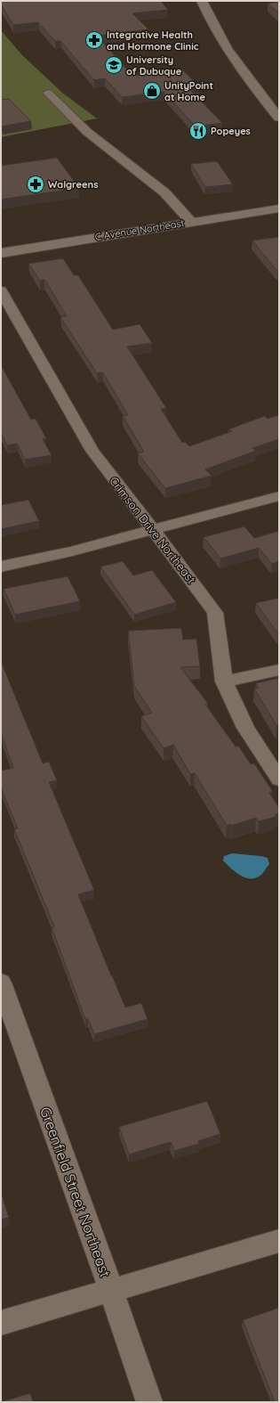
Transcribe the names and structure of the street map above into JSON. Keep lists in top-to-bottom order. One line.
{"streets":{"main road":["C Avenue Northeast"],"street":["Crimson Drive Northeast","Greenfield Street Northeast"]},"places":{"pharmacy":["Integrative Health and Hormone Clinic","Walgreens"],"school or university":["University of Dubuque"],"shop":["UnityPoint at Home"],"restaurant":["Popeyes"]}}
